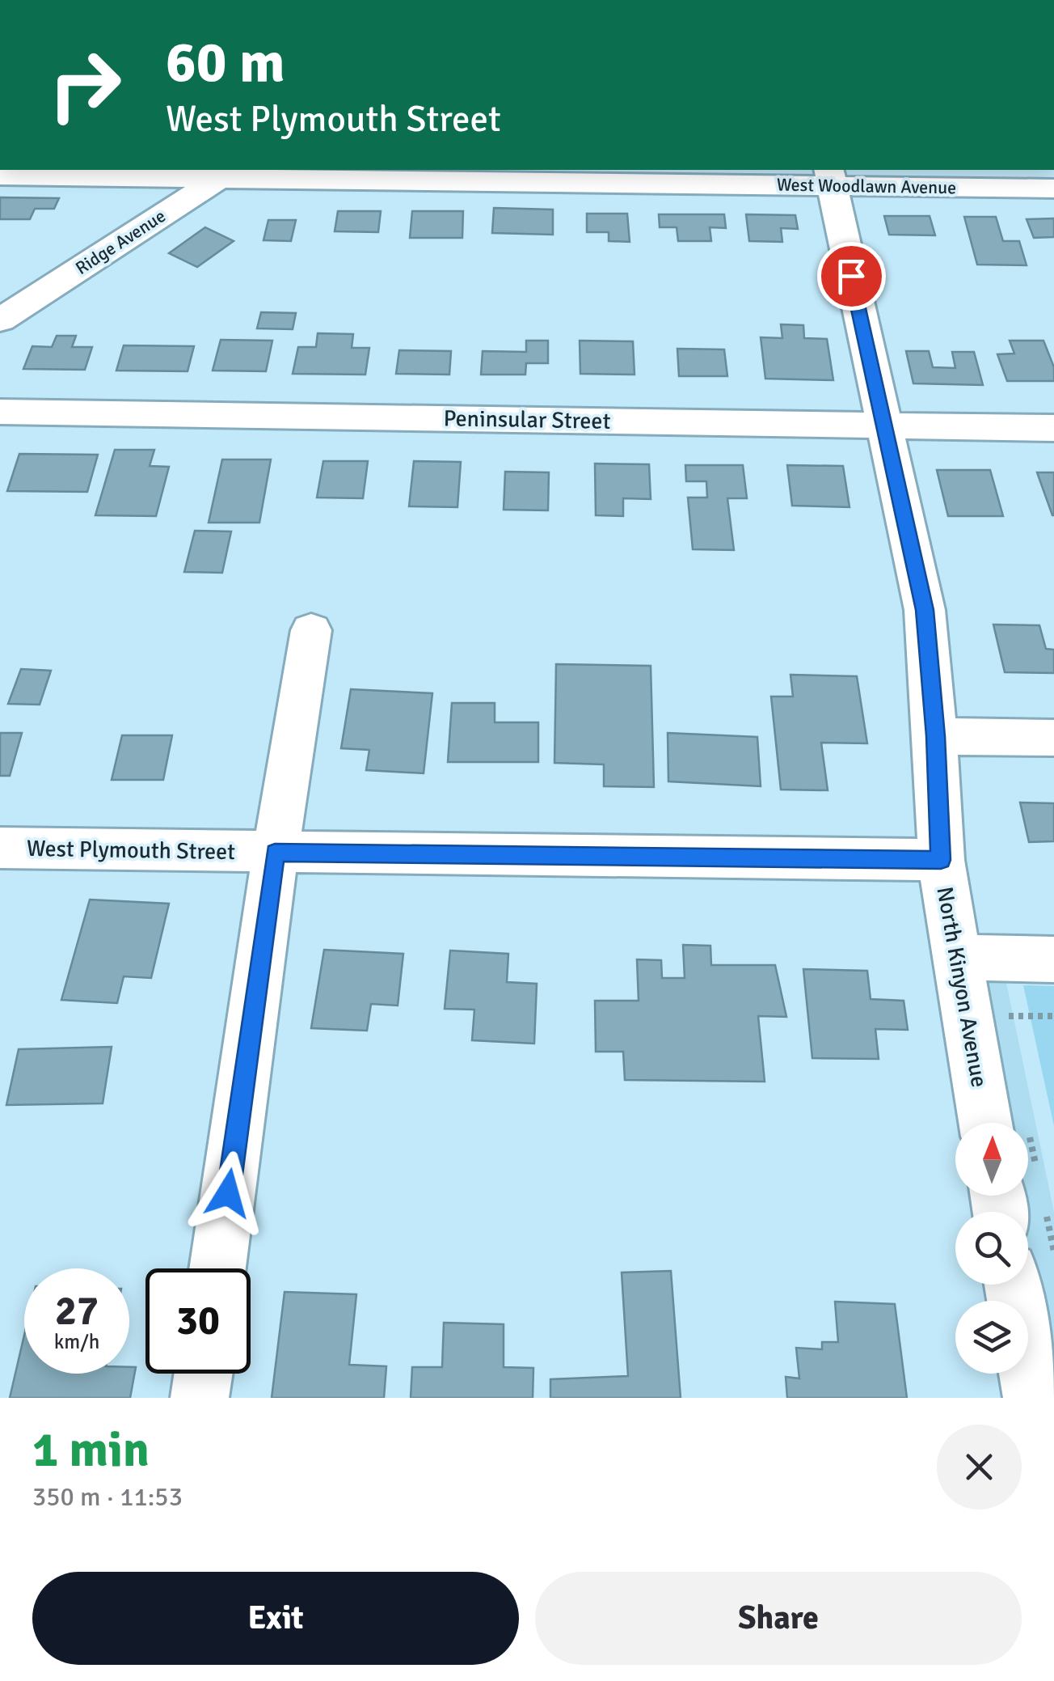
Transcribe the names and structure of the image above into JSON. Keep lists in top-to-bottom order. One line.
{"streets":{"street":["West Woodlawn Avenue","Ridge Avenue","Peninsular Street","West Plymouth Street","North Kinyon Avenue"]},"crossings":[["West Woodlawn Avenue","Ridge Avenue"],["West Woodlawn Avenue","North Kinyon Avenue"],["Peninsular Street","North Kinyon Avenue"],["West Plymouth Street","North Kinyon Avenue"]],"north":"top","page":{"turn":["60 m","West Plymouth Street"],"speed":"27 km/h","limit":"30","heading":["1 min","350 m · 11:53"],"buttons":["Exit","Share"]}}
